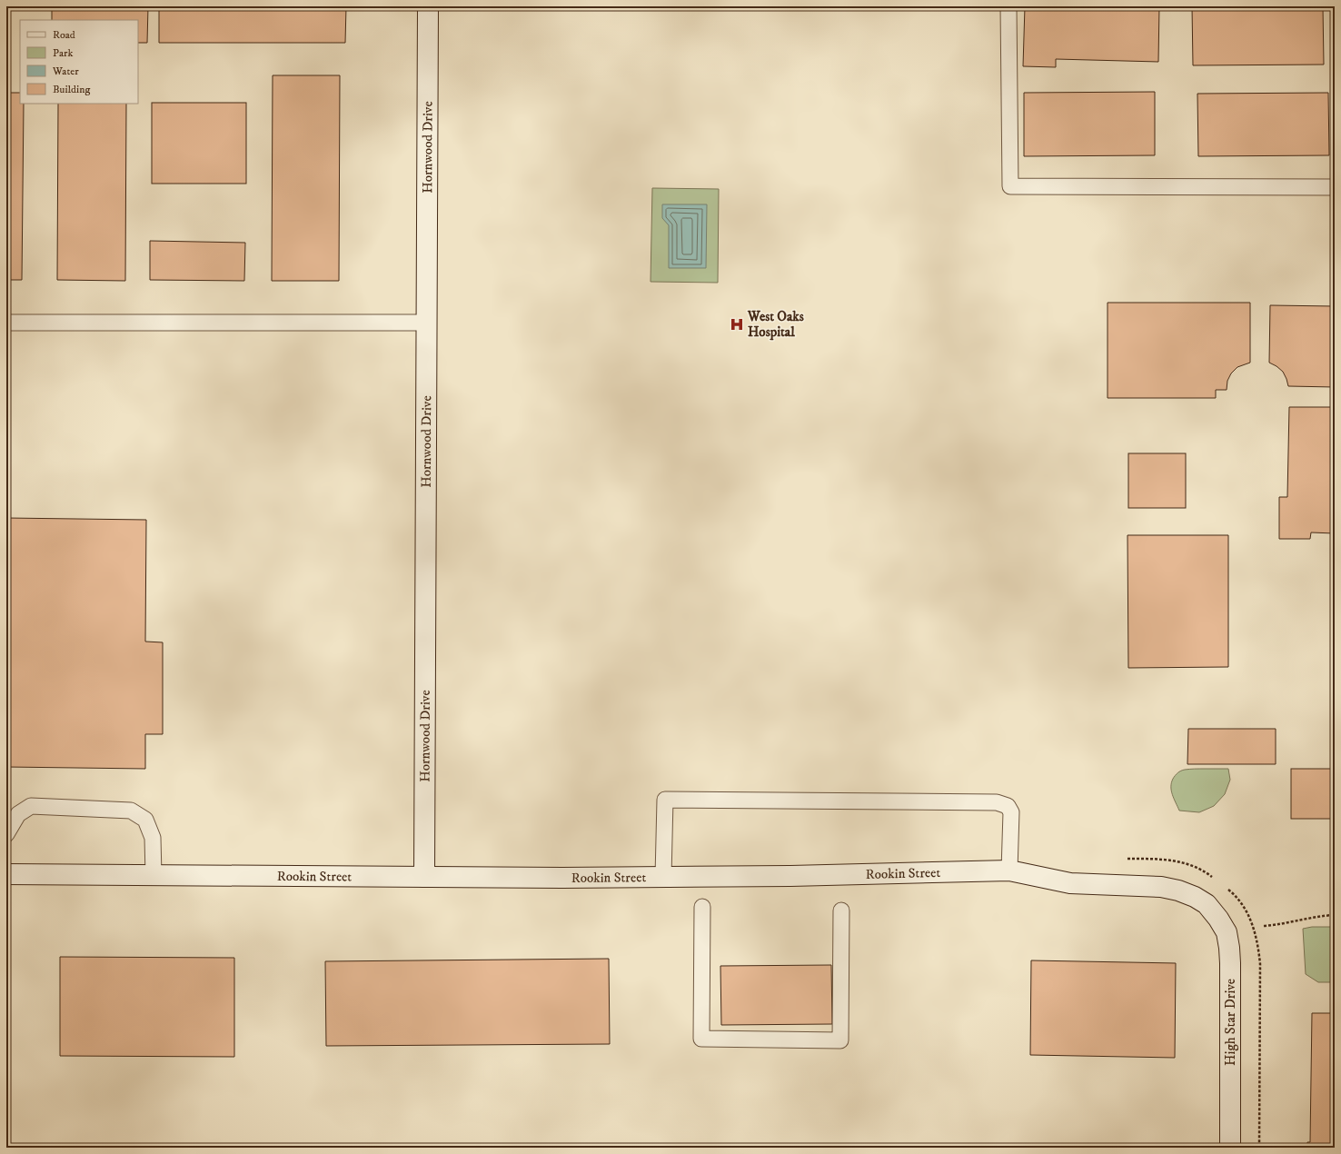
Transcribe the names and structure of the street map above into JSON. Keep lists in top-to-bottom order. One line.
{"streets":{"street":["Hornwood Drive","Rookin Street","High Star Drive"]},"crossings":[["Hornwood Drive","Rookin Street"],["Rookin Street","High Star Drive"]],"places":{"hospital":["West Oaks Hospital"]},"legend":["Road","Park","Water","Building"]}
